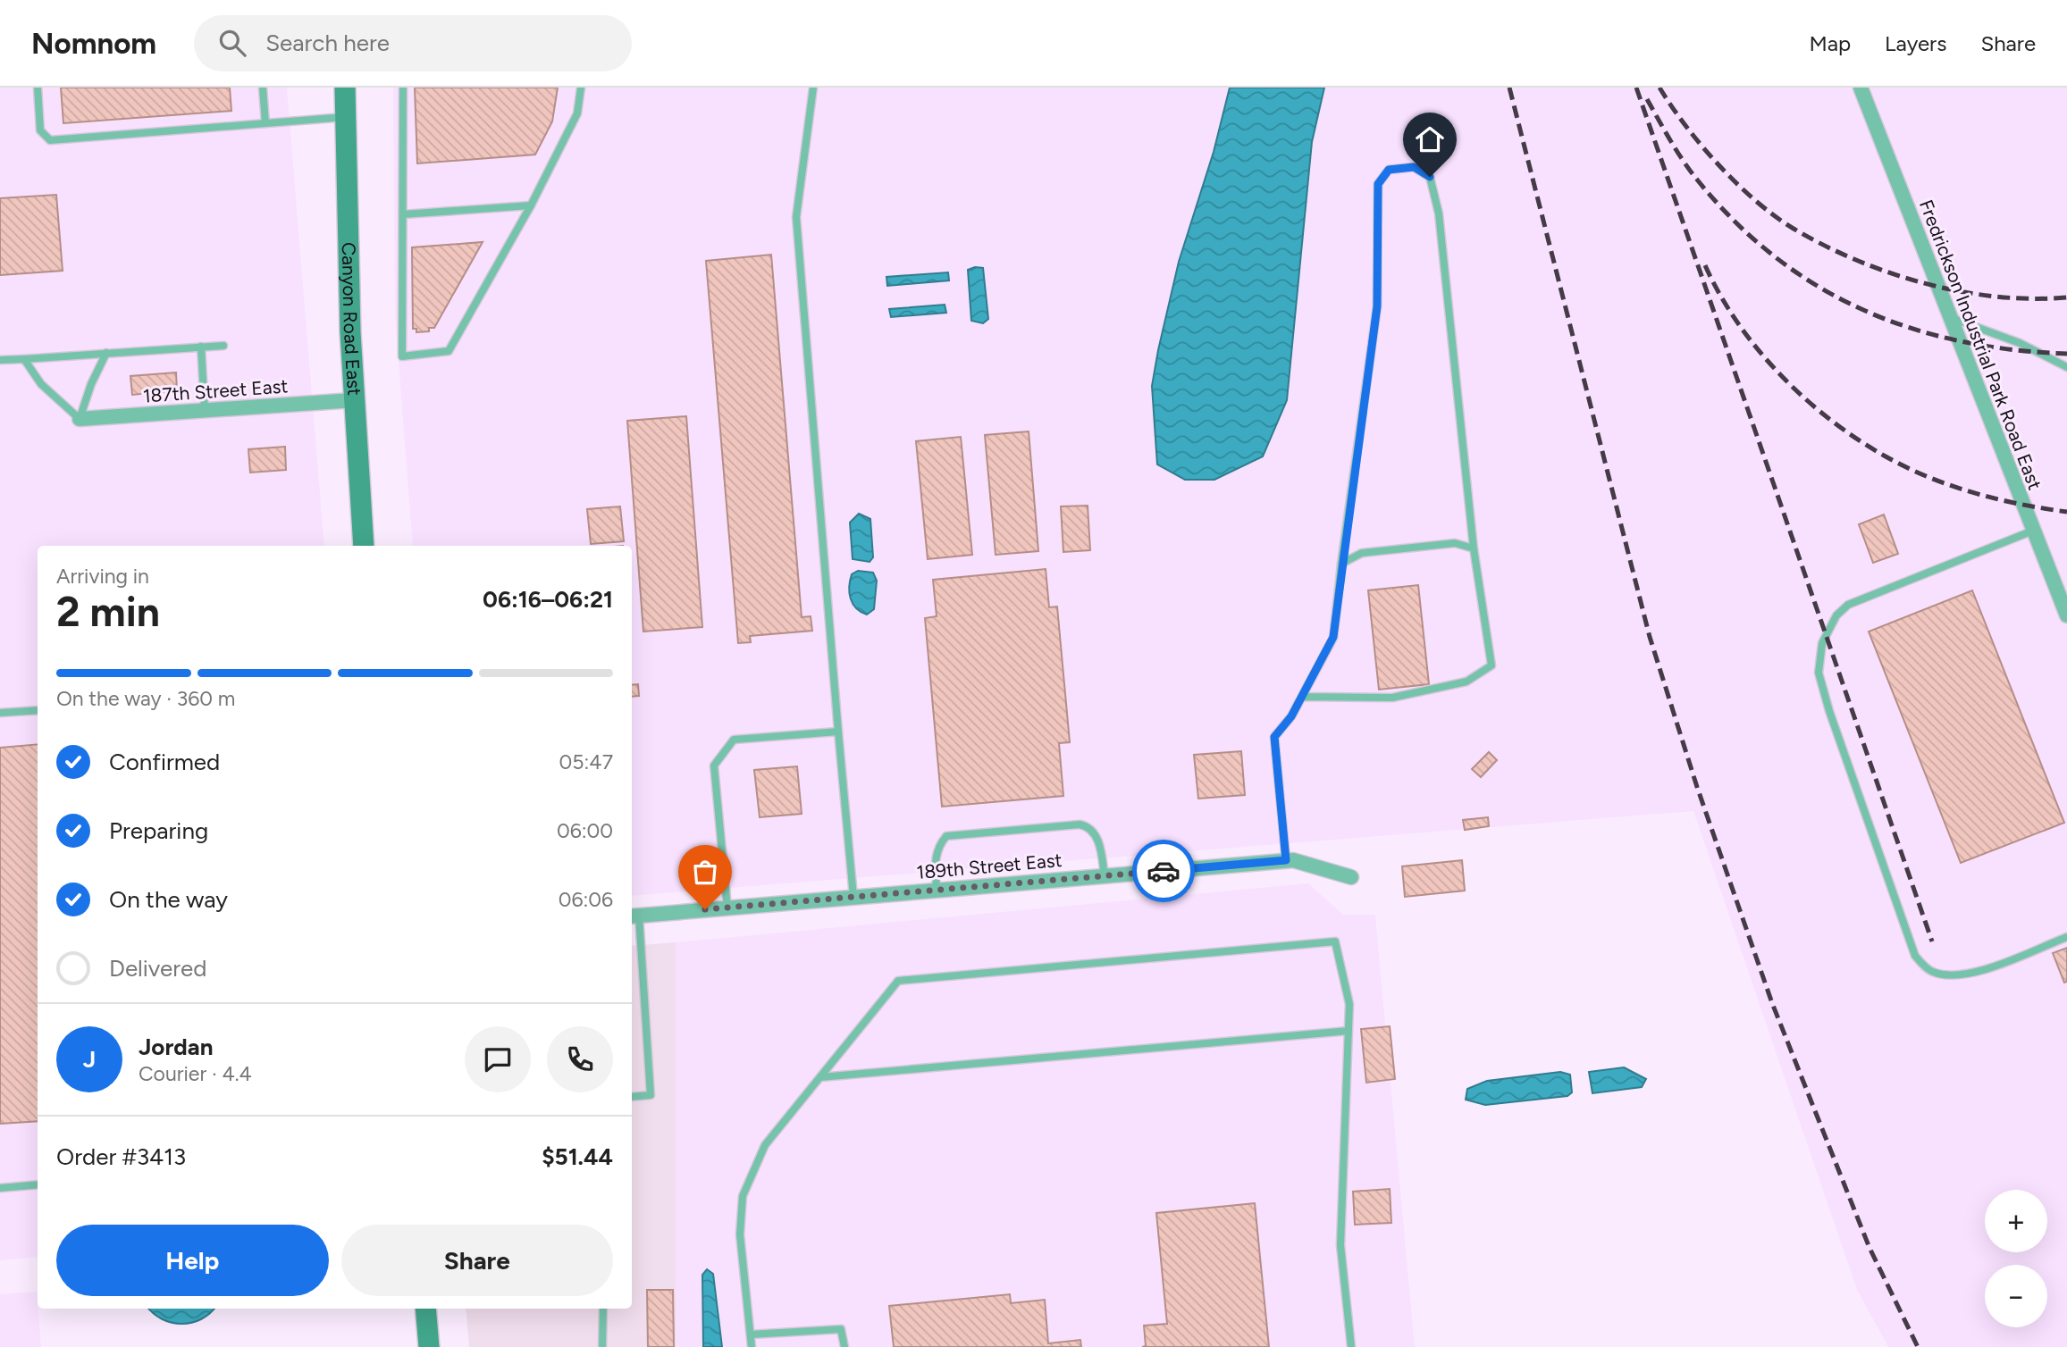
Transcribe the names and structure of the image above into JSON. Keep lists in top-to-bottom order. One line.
{"streets":{"main road":["Canyon Road East"],"street":["Fredrickson Industrial Park Road East","187th Street East","189th Street East"]},"crossings":[["Canyon Road East","187th Street East"]],"page":{"header":"Nomnom","search":"Search here","nav":["Map","Layers","Share"],"heading":["2 min","Arriving in","06:16–06:21"],"panel":["Jordan","Courier · 4.4","Order #3413","$51.44"],"bar":"On the way · 360 m","list":[["Confirmed","05:47"],["Preparing","06:00"],["On the way","06:06"],"Delivered"],"round":"J","map_buttons":["+","−"],"buttons":["Help","Share"]}}
